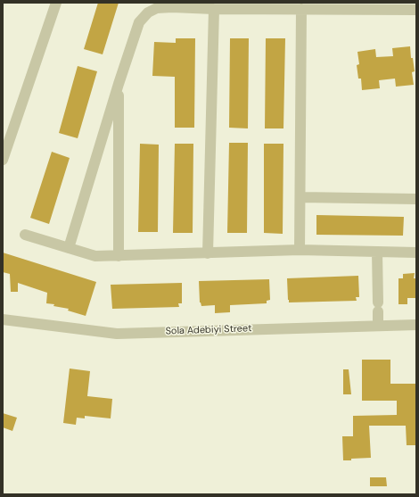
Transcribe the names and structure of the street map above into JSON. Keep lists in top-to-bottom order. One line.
{"streets":{"street":["Sola Adebiyi Street"]}}
